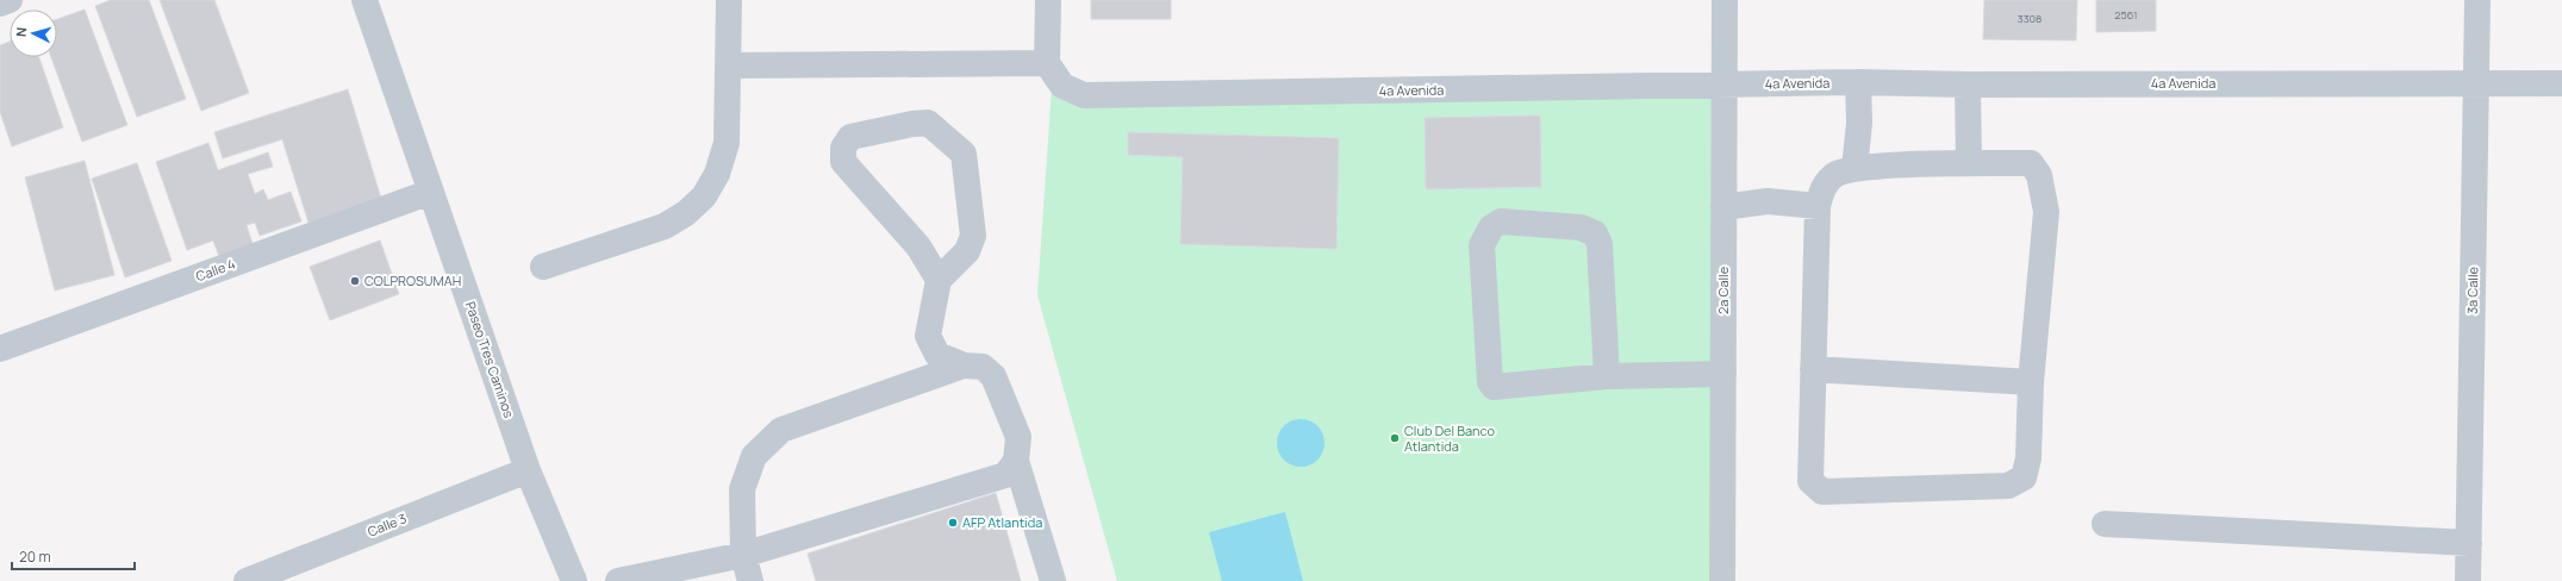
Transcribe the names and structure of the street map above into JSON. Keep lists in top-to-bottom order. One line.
{"streets":{"street":["4a Avenida","Calle 4","2a Calle","3a Calle","Paseo Tres Caminos","Calle 3"]},"crossings":[["4a Avenida","2a Calle"],["4a Avenida","3a Calle"],["Calle 4","Paseo Tres Caminos"],["Paseo Tres Caminos","Calle 3"]],"places":["COLPROSUMAH","Club Del Banco Atlantida","AFP Atlantida"],"house_numbers":["2561","3308"],"scale_bar":"20 m","north":"left"}
